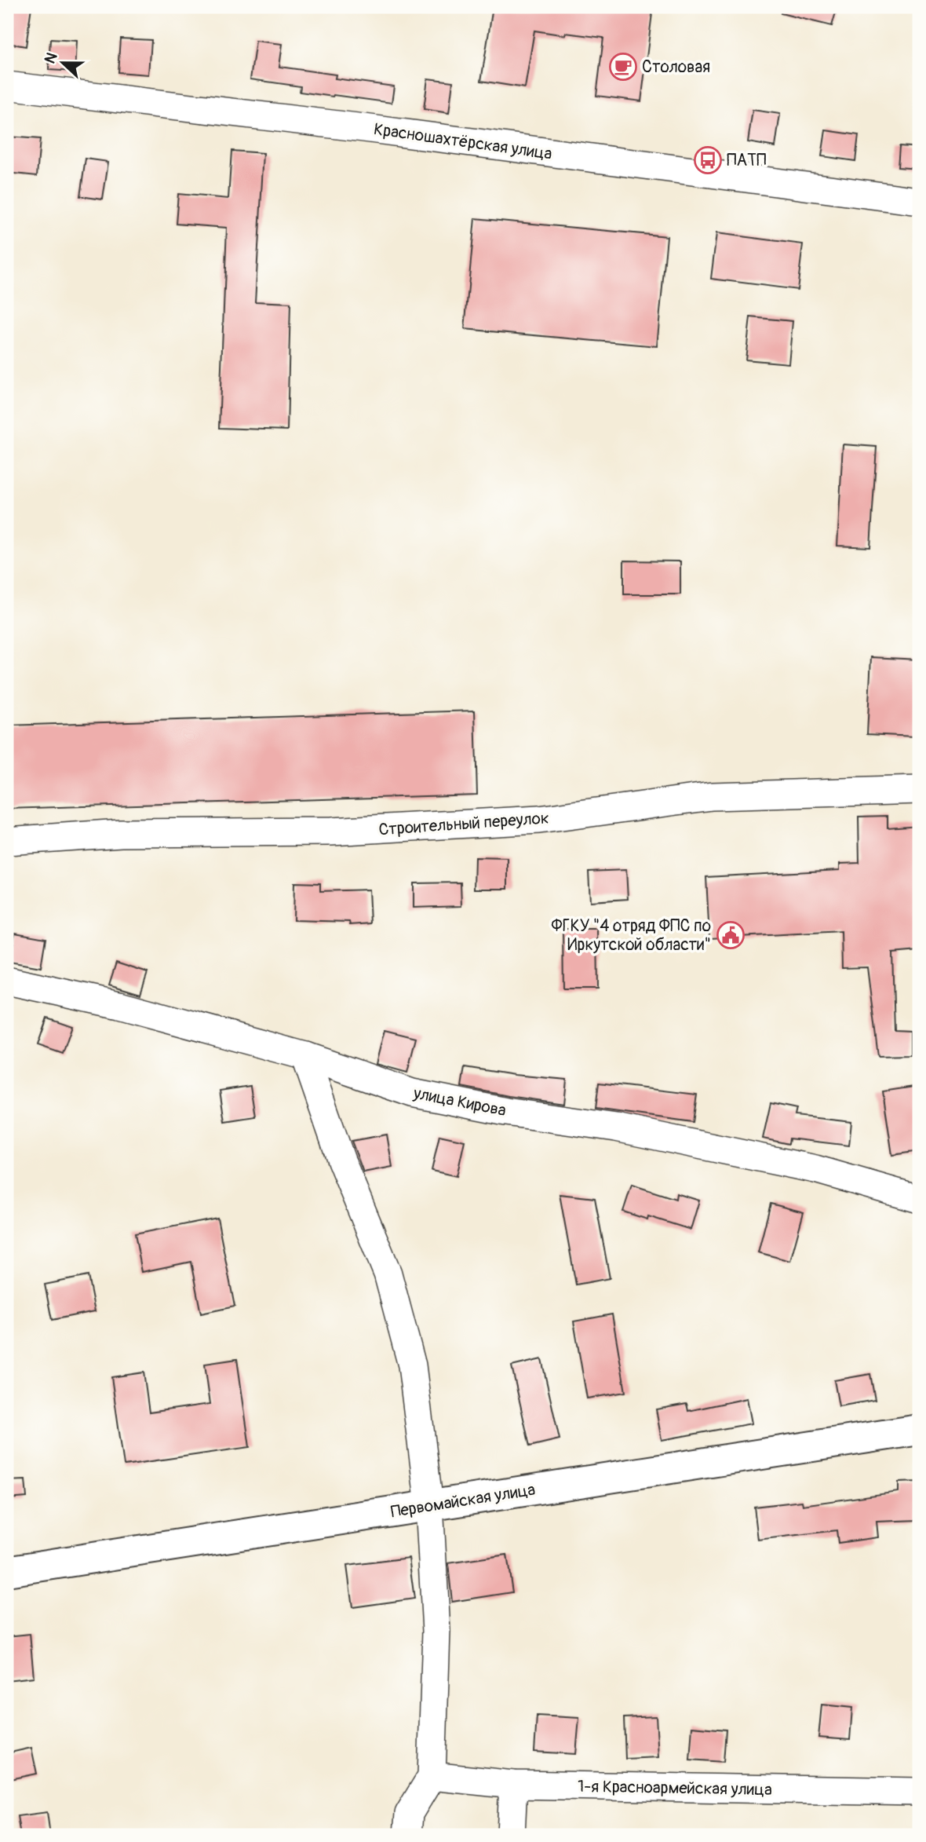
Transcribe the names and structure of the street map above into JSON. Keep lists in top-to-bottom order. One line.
{"streets":{"main road":["Первомайская улица"],"street":["Красношахтёрская улица","Строительный переулок","улица Кирова","1-я Красноармейская улица"]},"places":{"cafe":["Столовая"],"bus stop":["ПАТП"],"public building":["ФГКУ \"4 отряд ФПС по Иркутской области\""]},"north":"left"}
